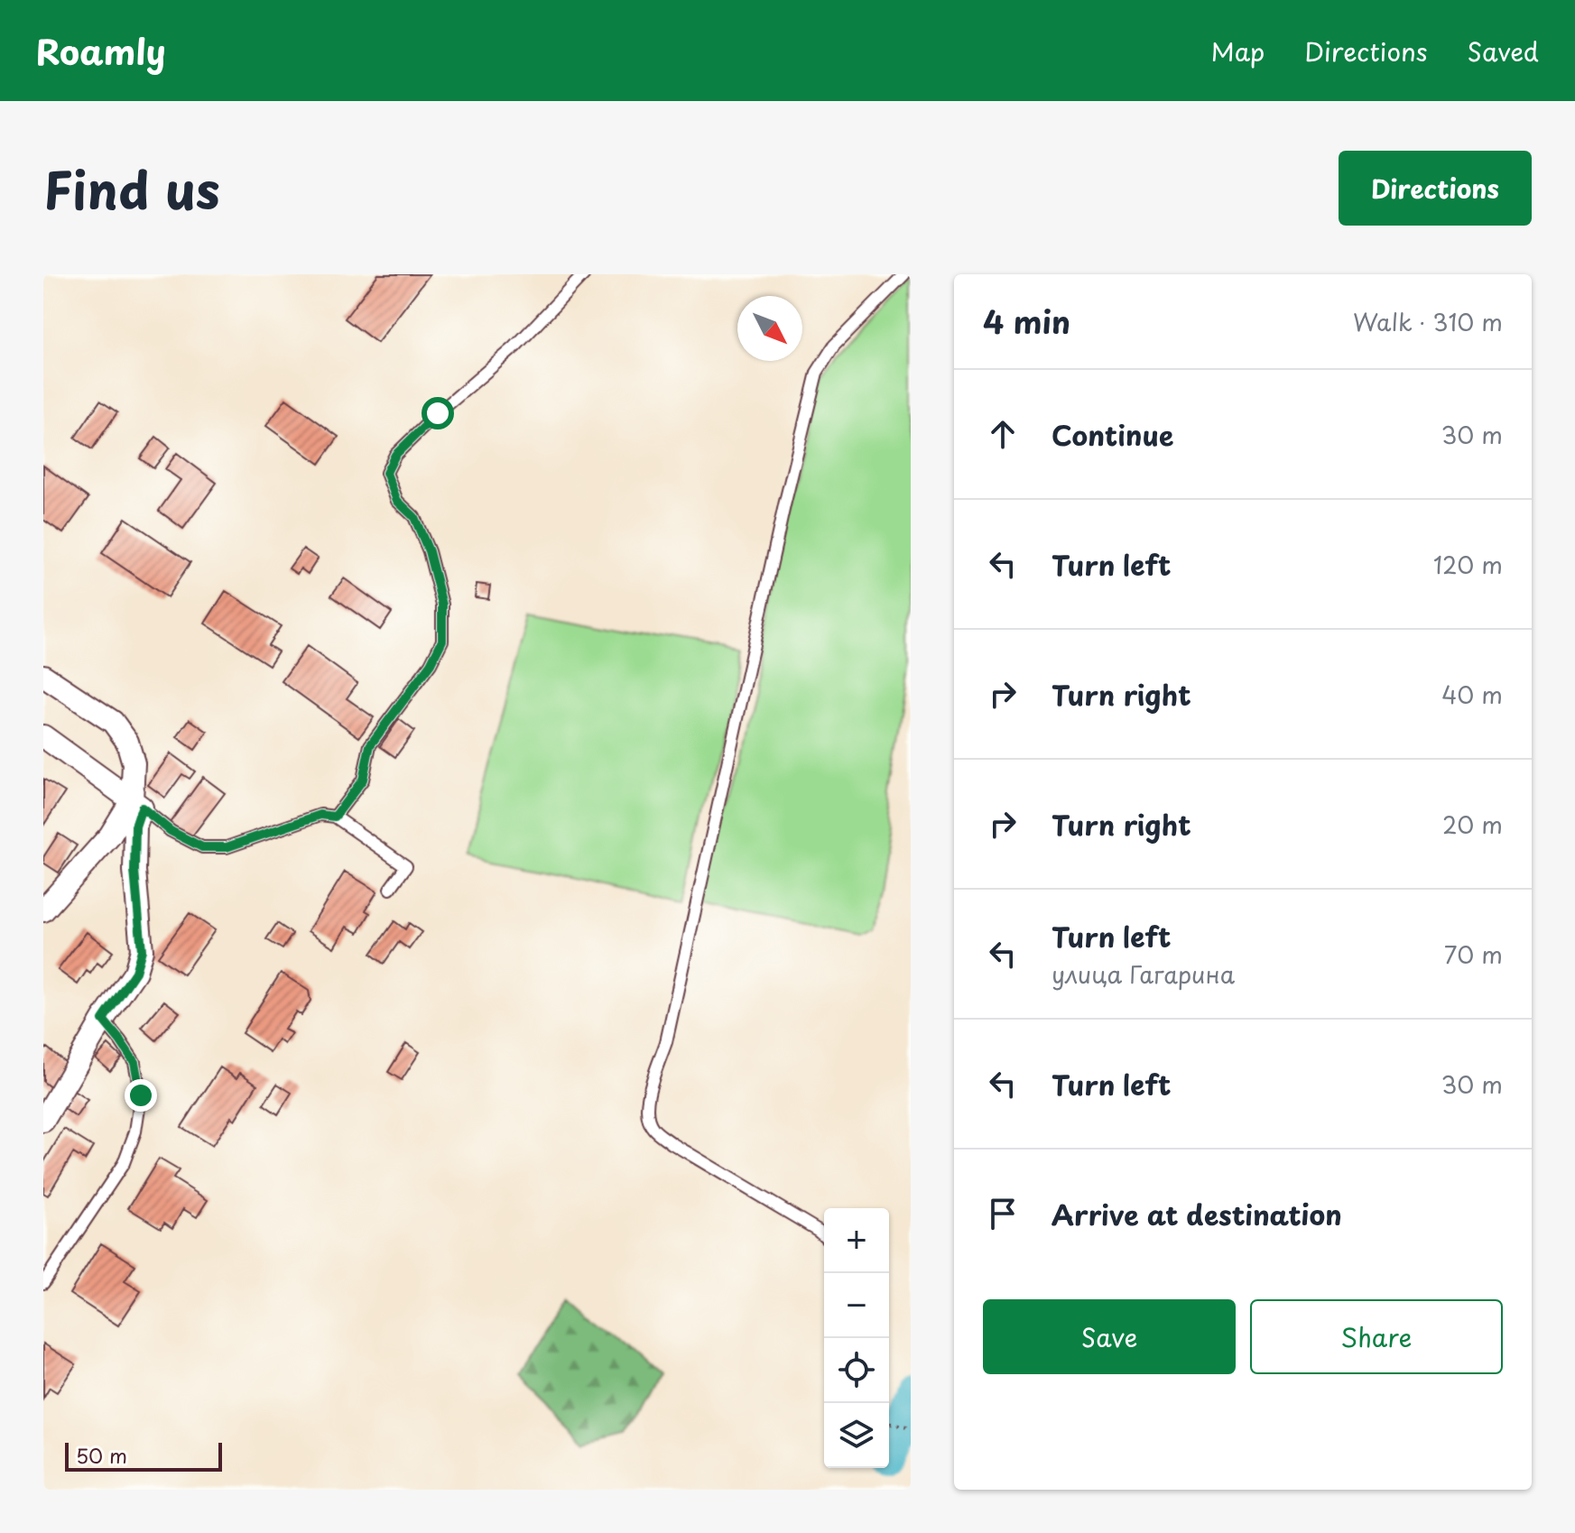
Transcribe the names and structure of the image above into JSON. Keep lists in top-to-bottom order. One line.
{"scale_bar":"50 m","north":"bottom right","page":{"header":"Roamly","nav":["Map","Directions","Saved"],"title":"Find us","buttons":["Directions",["Save","Share"]],"heading":["4 min","Walk · 310 m"],"list":[["Continue","30 m"],["Turn left","120 m"],["Turn right","40 m"],["Turn right","20 m"],["Turn left","улица Гагарина","70 m"],["Turn left","30 m"],"Arrive at destination"],"map_buttons":["+","−"],"scale":"50 m"}}
